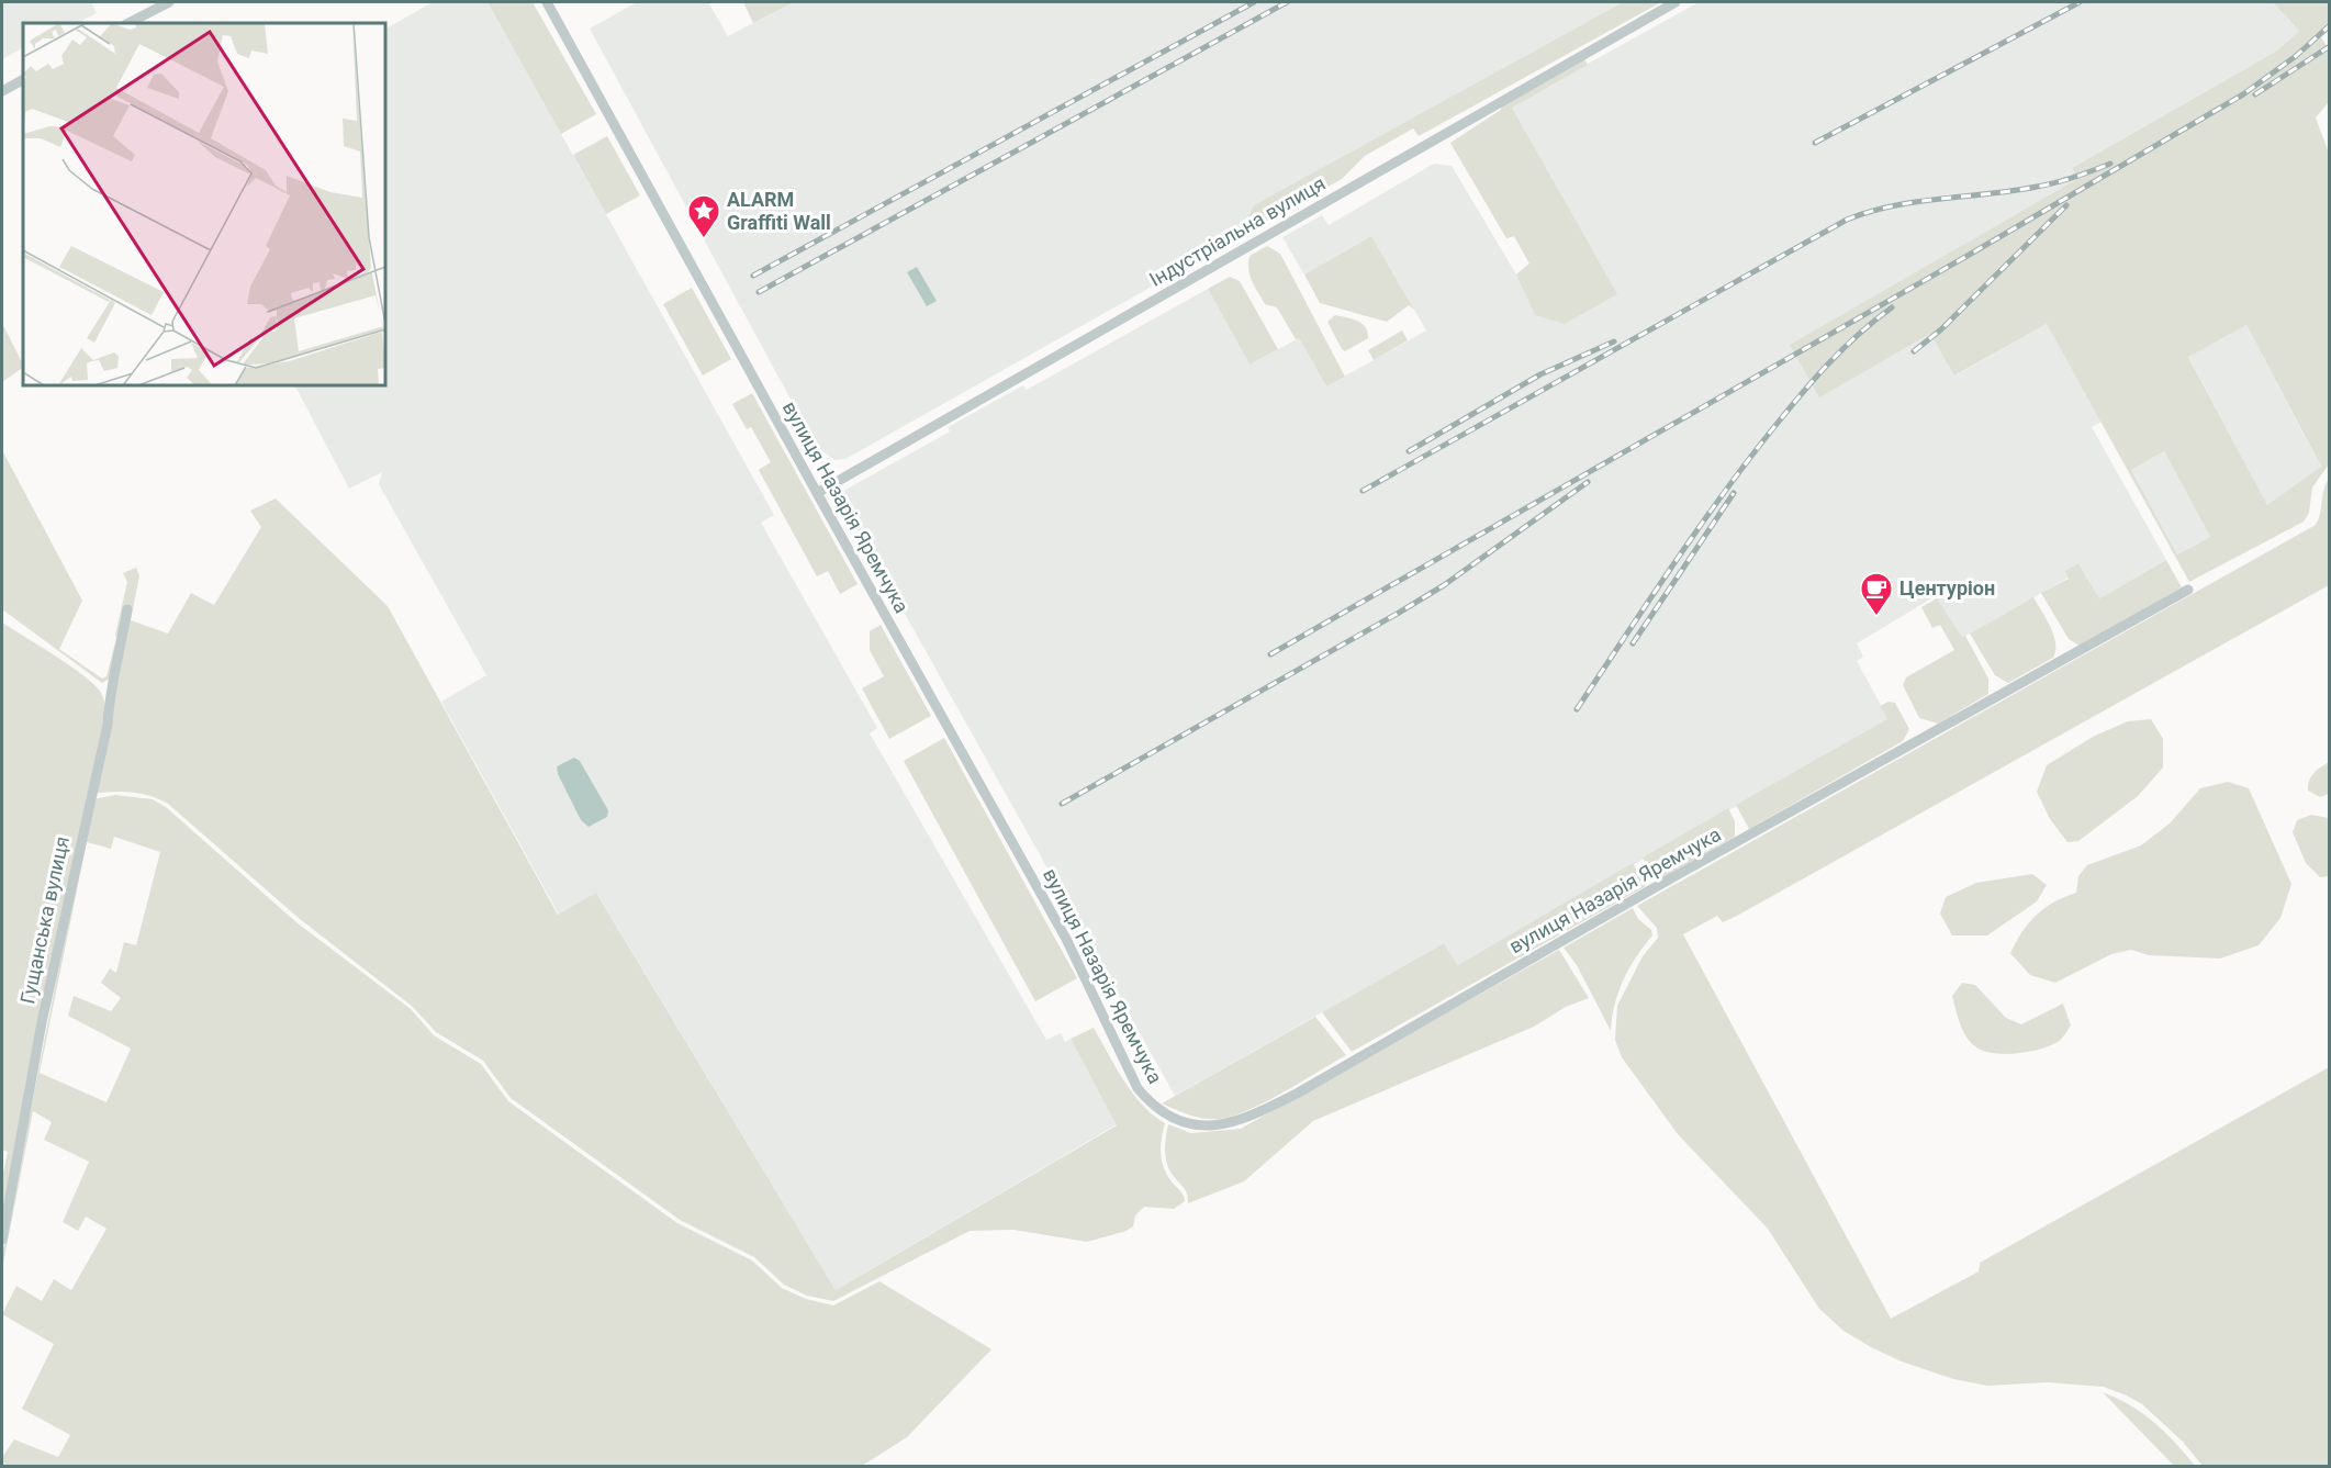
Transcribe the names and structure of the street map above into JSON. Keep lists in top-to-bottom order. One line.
{"streets":{"street":["Індустріальна вулиця","вулиця Назарія Яремчука","Гущанська вулиця"]},"crossings":[["Індустріальна вулиця","вулиця Назарія Яремчука"]],"places":{"place":["ALARM Graffiti Wall"],"cafe":["Центуріон"]}}
